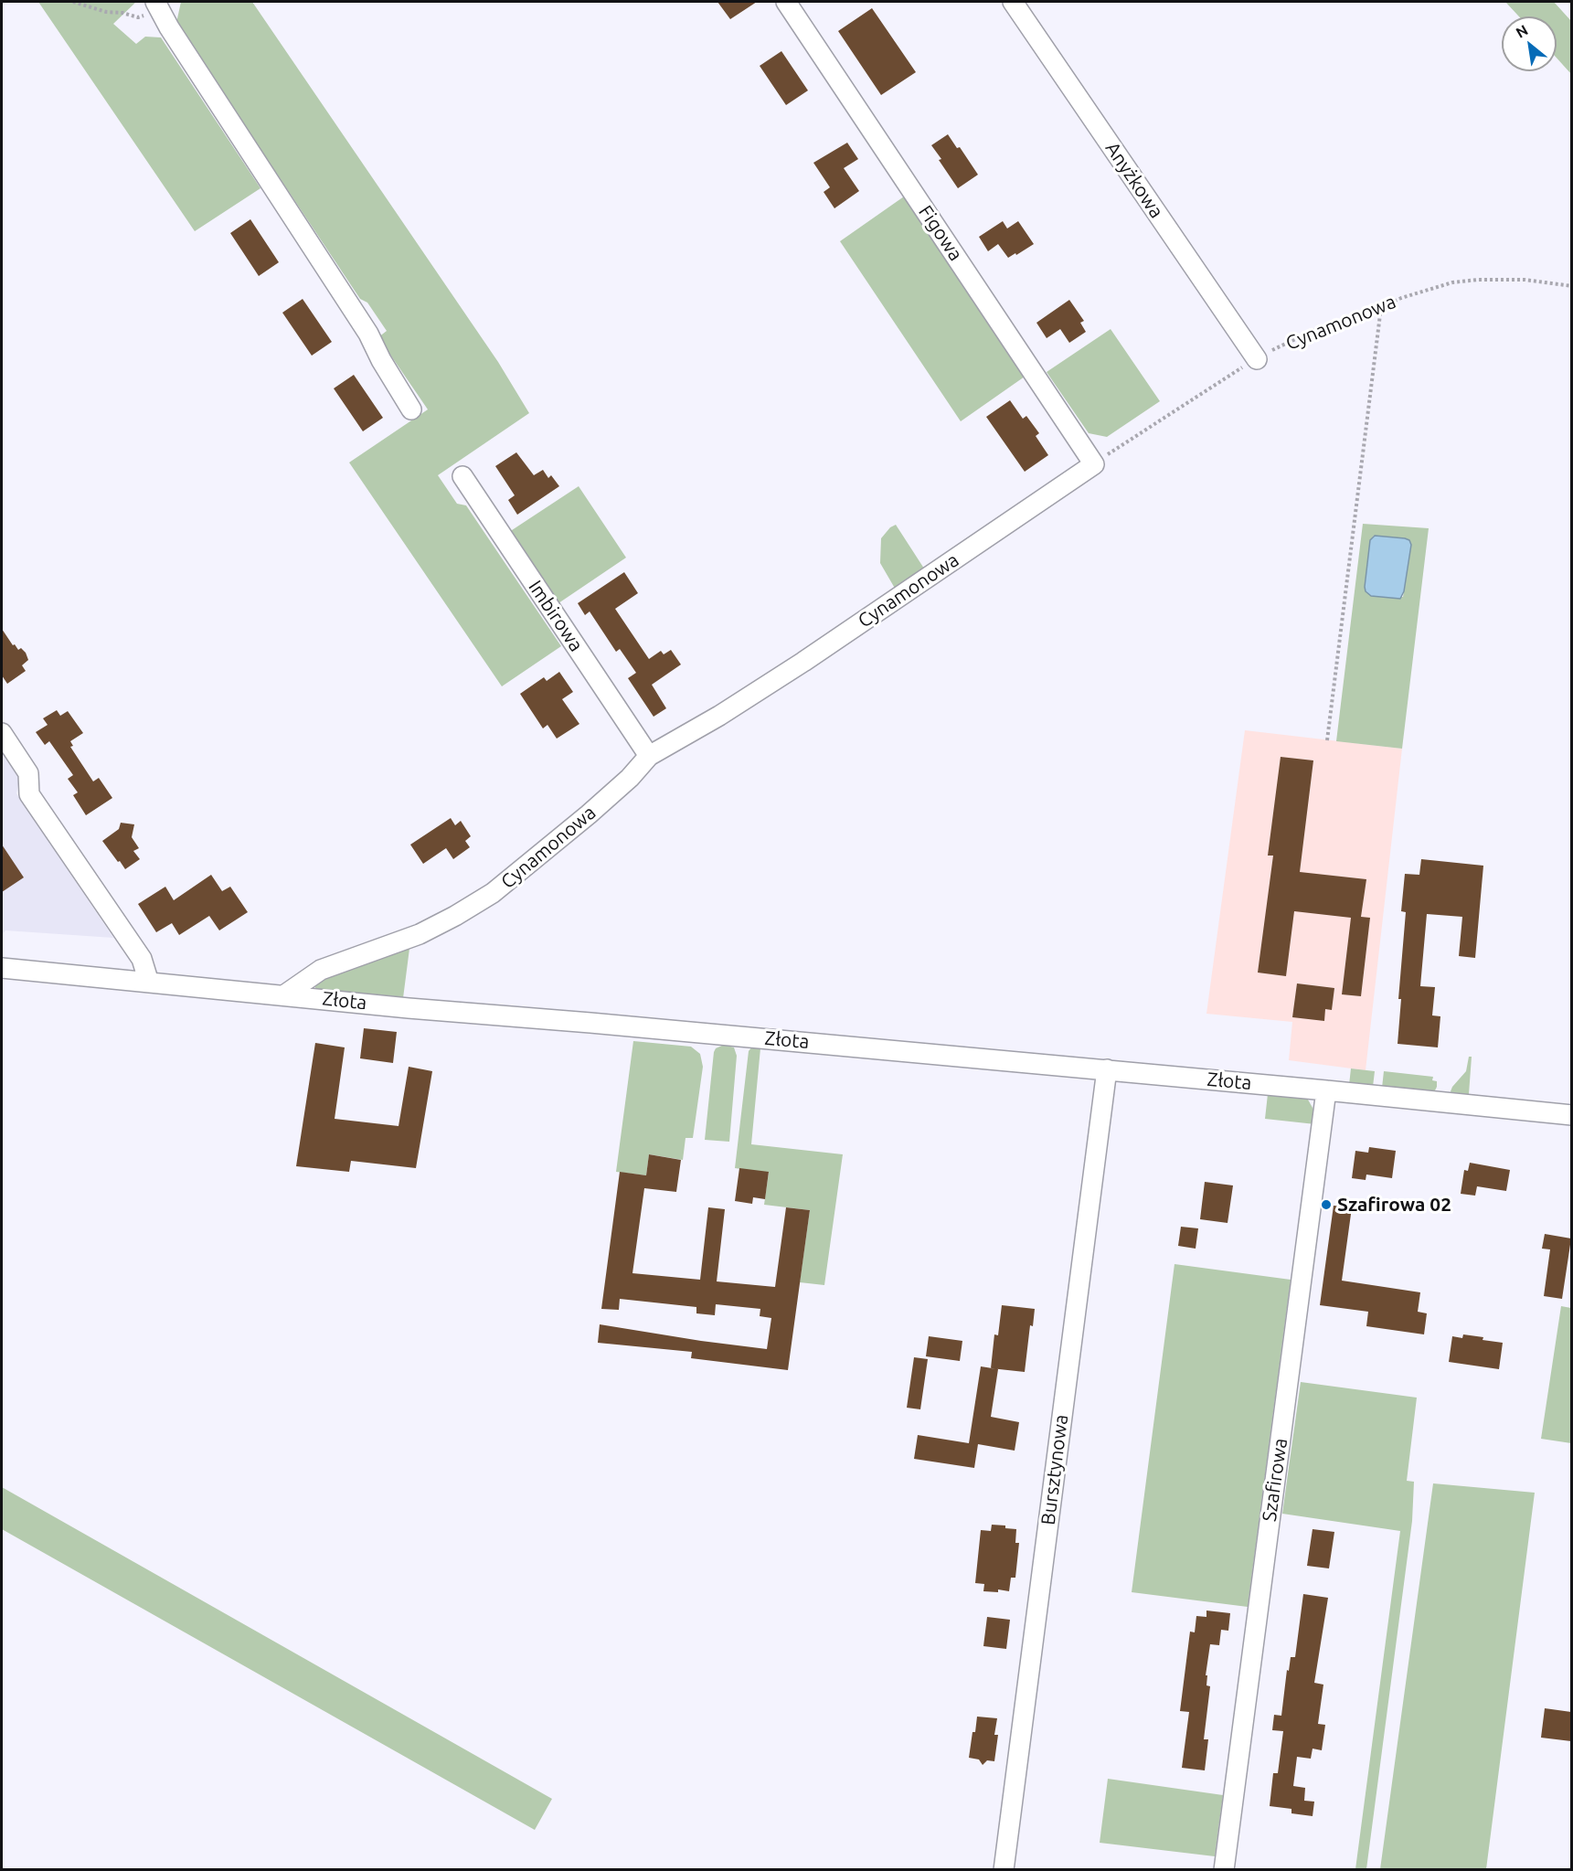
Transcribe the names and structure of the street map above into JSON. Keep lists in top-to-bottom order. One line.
{"streets":{"street":["Anyżkowa","Figowa","Cynamonowa","Imbirowa","Złota","Bursztynowa","Szafirowa"]},"crossings":[["Anyżkowa","Cynamonowa"],["Figowa","Cynamonowa"],["Cynamonowa","Imbirowa"],["Cynamonowa","Złota"],["Złota","Bursztynowa"],["Złota","Szafirowa"]],"places":["Szafirowa 02"],"north":"top left"}
